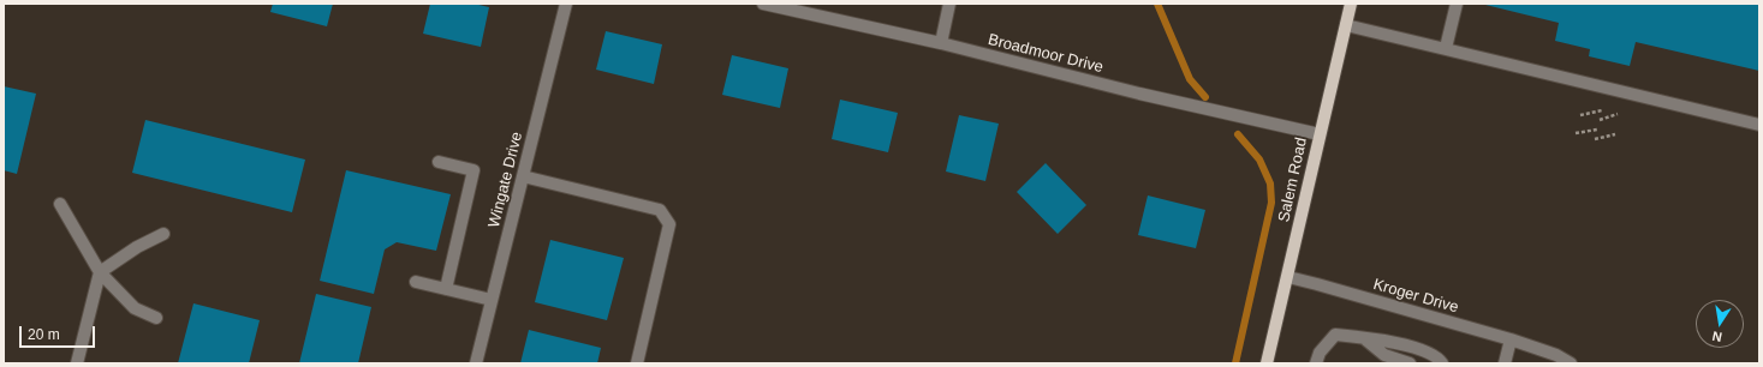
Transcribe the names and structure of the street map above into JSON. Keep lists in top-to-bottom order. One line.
{"streets":{"main road":["Salem Road"],"street":["Broadmoor Drive","Wingate Drive","Kroger Drive"]},"crossings":[["Broadmoor Drive","Salem Road"],["Salem Road","Kroger Drive"]],"scale_bar":"20 m","north":"bottom"}
